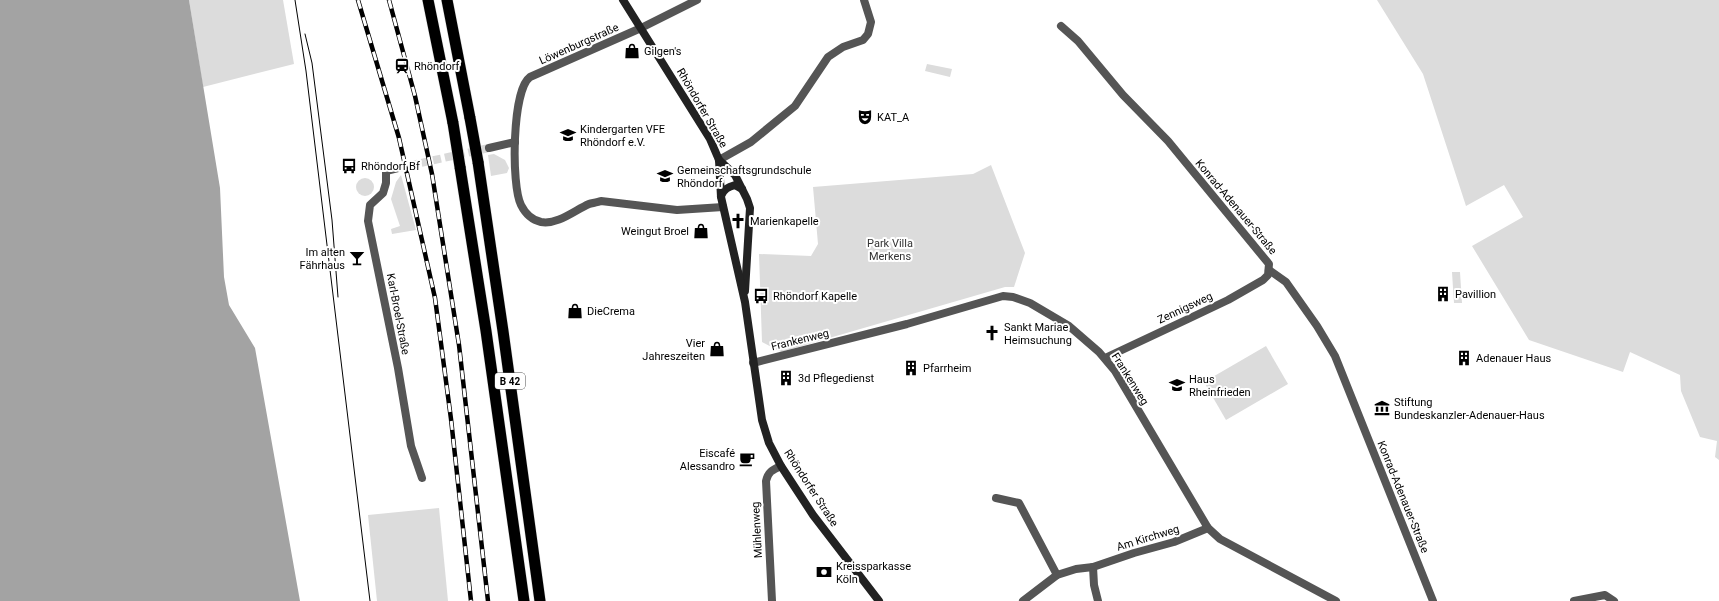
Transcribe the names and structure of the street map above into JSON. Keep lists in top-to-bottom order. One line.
{"streets":{"highway":["B 42"],"main road":["Rhöndorfer Straße"],"street":["Löwenburgstraße","Konrad-Adenauer-Straße","Zennigsweg","Karl-Broel-Straße","Frankenweg","Mühlenweg","Am Kirchweg"]},"crossings":[["Löwenburgstraße","Rhöndorfer Straße"],["Rhöndorfer Straße","Frankenweg"],["Rhöndorfer Straße","Mühlenweg"],["Konrad-Adenauer-Straße","Zennigsweg"],["Zennigsweg","Frankenweg"],["Frankenweg","Am Kirchweg"]],"parks":["Park Villa Merkens"],"places":{"shop":["Gilgen's","Weingut Broel","DieCrema","Vier Jahreszeiten"],"station":["Rhöndorf"],"theatre":["KAT_A"],"school or university":["Kindergarten VFE Rhöndorf e.V.","Gemeinschaftsgrundschule Rhöndorf","Haus Rheinfrieden"],"bus stop":["Rhöndorf Bf","Rhöndorf Kapelle"],"church":["Marienkapelle","Sankt Mariae Heimsuchung"],"bar":["Im alten Fährhaus"],"building":["Pavillion","Adenauer Haus","Pfarrheim","3d Pflegedienst"],"museum":["Stiftung Bundeskanzler-Adenauer-Haus"],"cafe":["Eiscafé Alessandro"],"bank":["Kreissparkasse Köln"]}}
